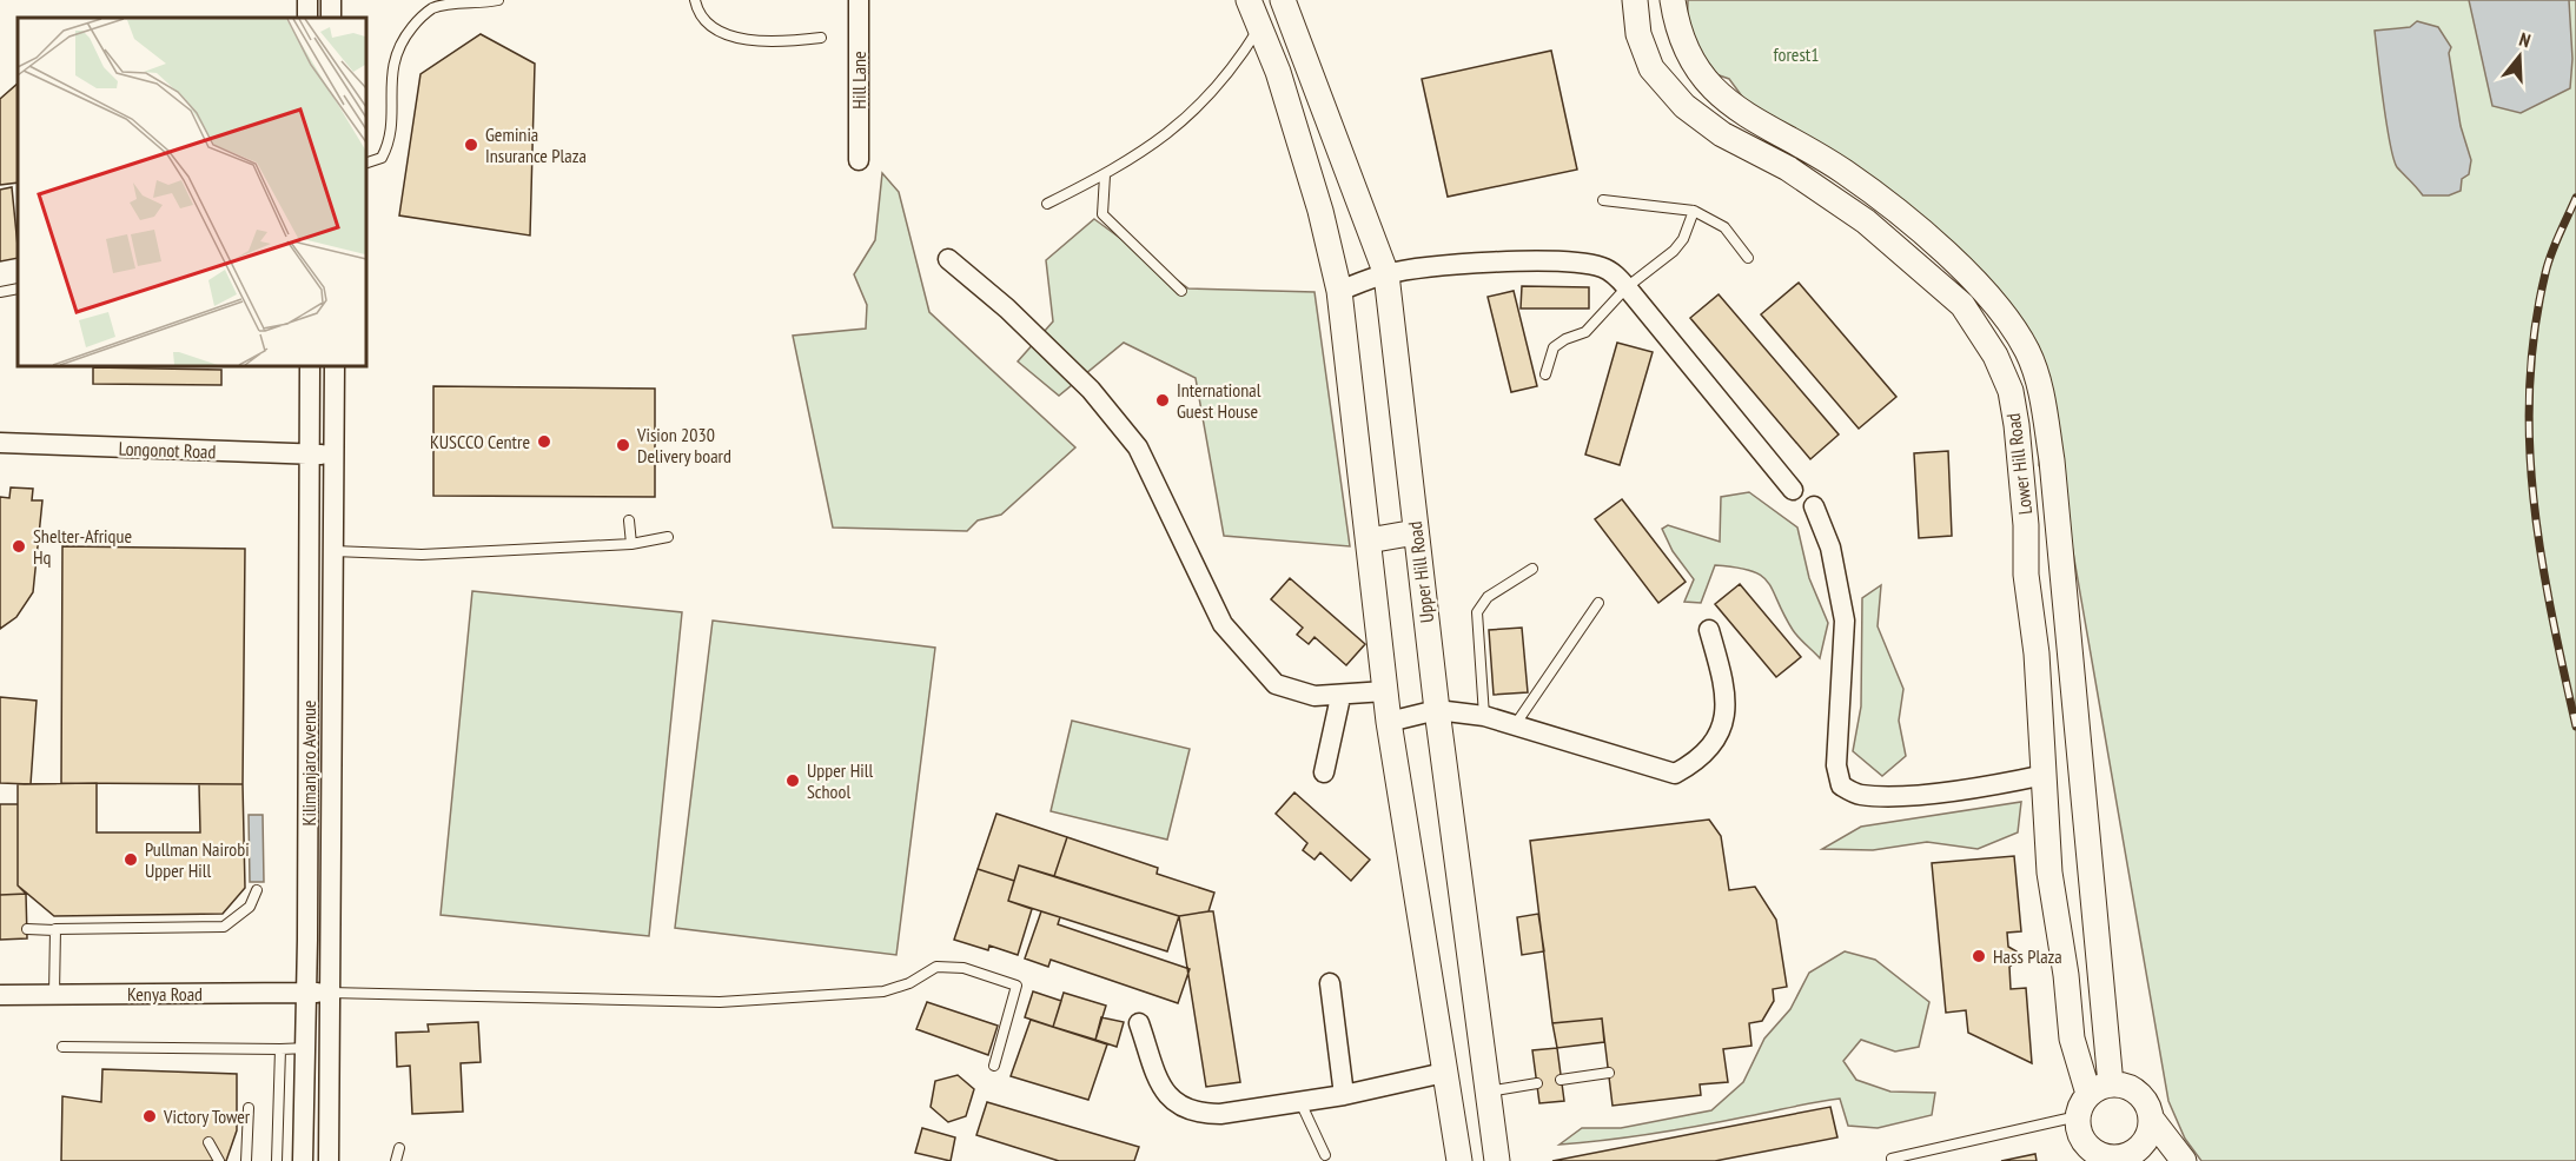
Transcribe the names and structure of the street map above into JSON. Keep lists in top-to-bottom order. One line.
{"streets":{"street":["Hill Lane","Longonot Road","Lower Hill Road","Upper Hill Road","Kilimanjaro Avenue","Kenya Road"]},"crossings":[["Longonot Road","Kilimanjaro Avenue"],["Kilimanjaro Avenue","Kenya Road"]],"parks":["forest1"],"places":["Geminia Insurance Plaza","International Guest House","KUSCCO Centre","Vision 2030 Delivery board","Shelter-Afrique Hq","Upper Hill School","Pullman Nairobi Upper Hill","Hass Plaza","Victory Tower"],"north":"top"}
